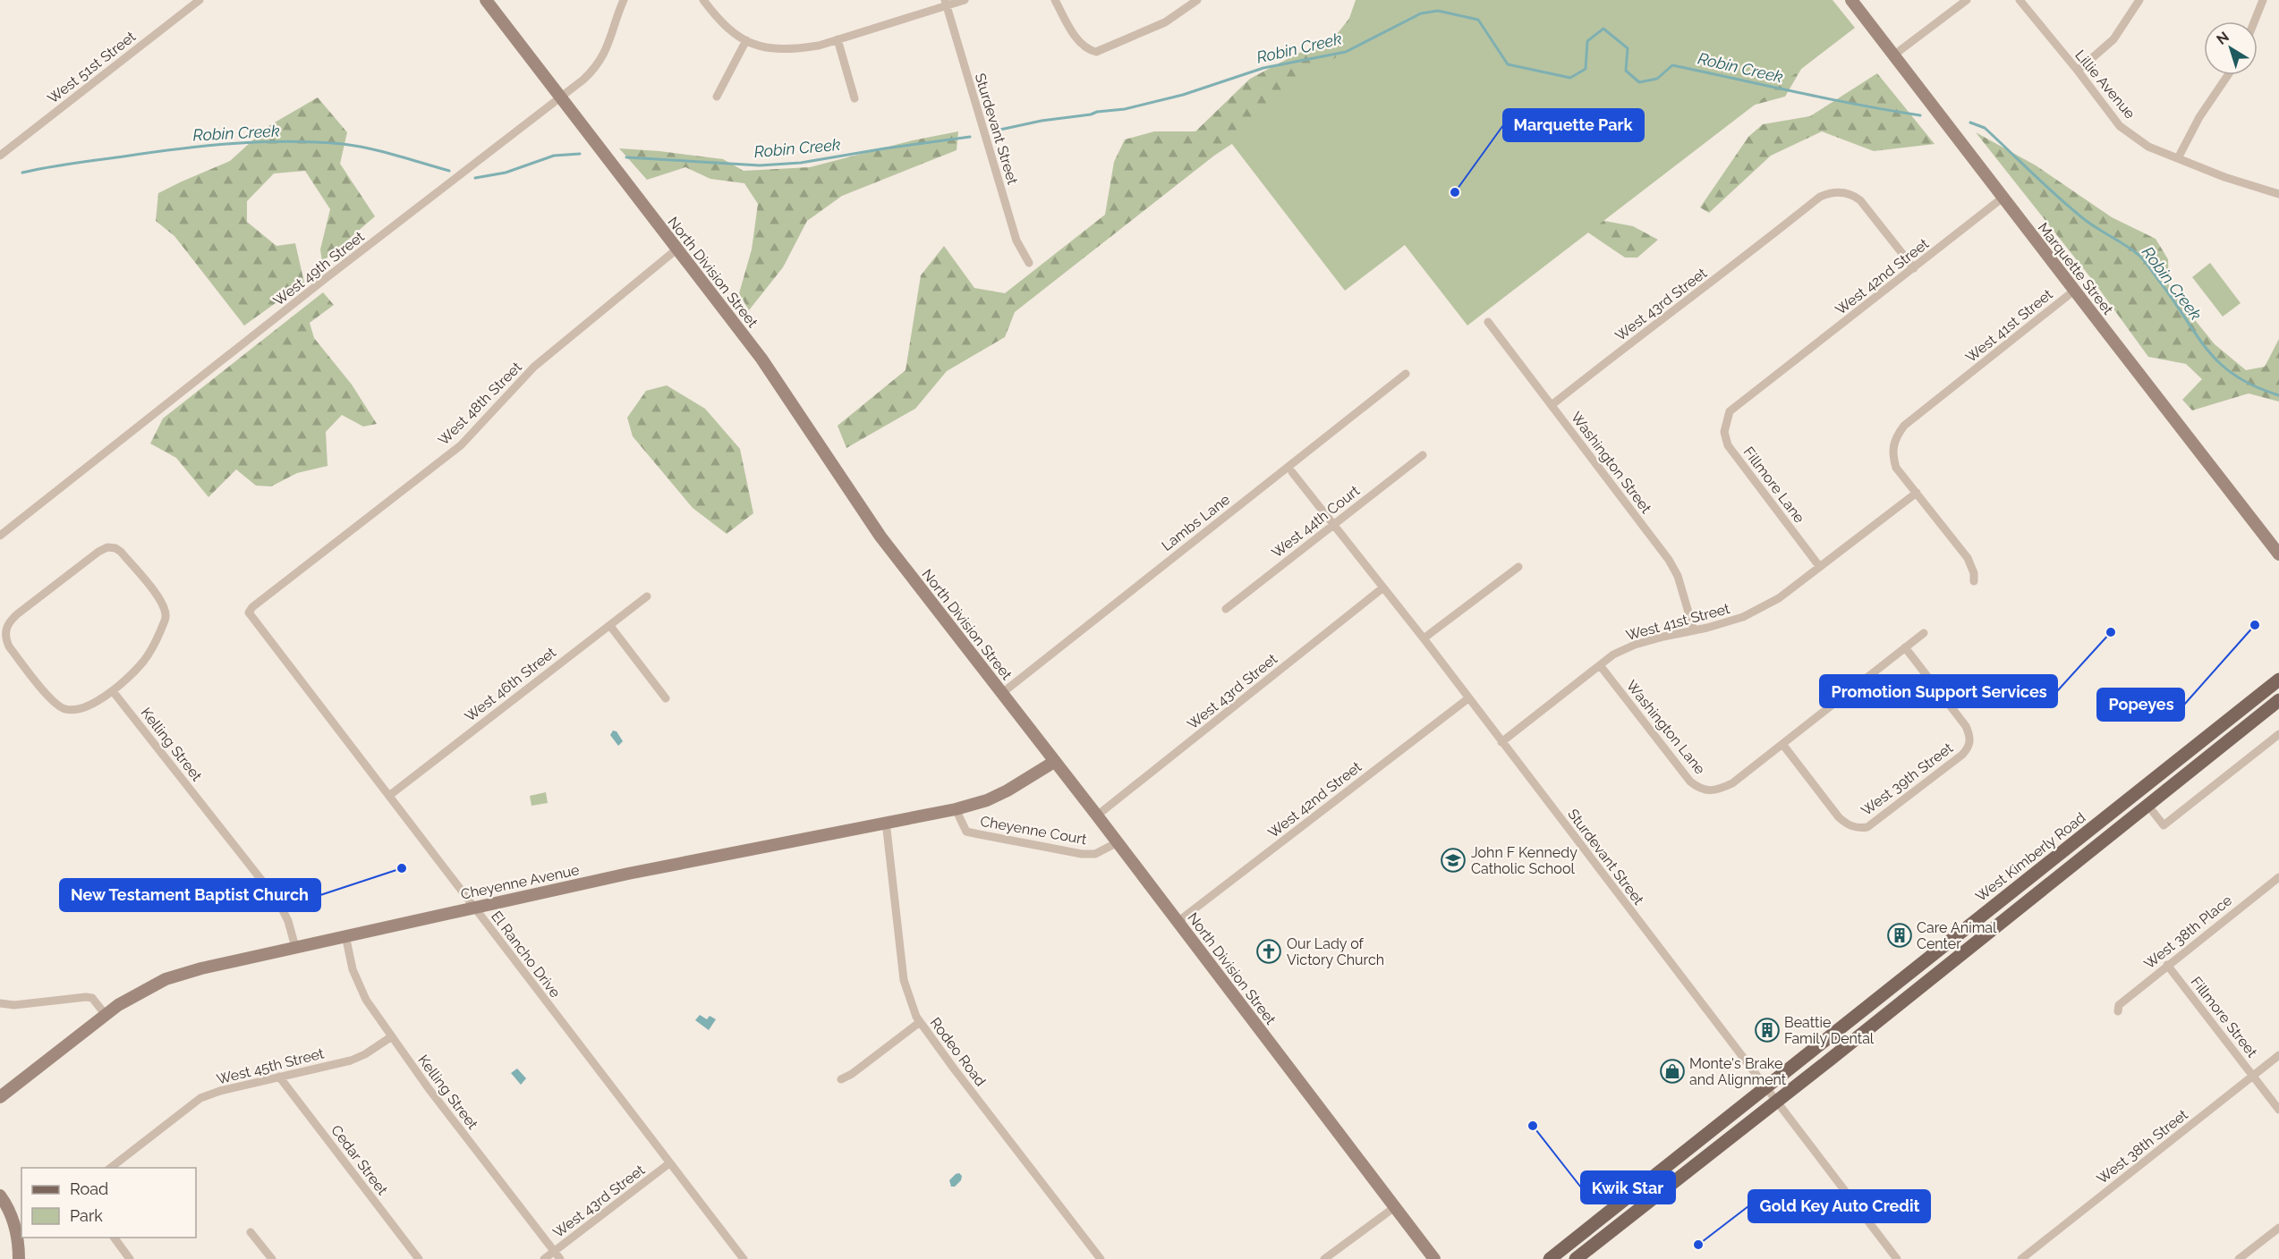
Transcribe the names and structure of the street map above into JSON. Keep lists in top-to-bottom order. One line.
{"streets":{"main road":["West Kimberly Road"],"street":["West 51st Street","Lillie Avenue","Sturdevant Street","West 49th Street","Marquette Street","North Division Street","West 42nd Street","West 43rd Street","West 41st Street","West 48th Street","Washington Street","Fillmore Lane","West 44th Court","Lambs Lane","West 46th Street","Washington Lane","Kelling Street","West 39th Street","Cheyenne Court","Cheyenne Avenue","West 38th Place","El Rancho Drive","Fillmore Street","Rodeo Road","West 45th Street","West 38th Street","Cedar Street"]},"crossings":[["Sturdevant Street","West 42nd Street"],["Sturdevant Street","West 43rd Street"],["Sturdevant Street","West 41st Street"],["Sturdevant Street","West 44th Court"],["Sturdevant Street","West Kimberly Road"],["West 49th Street","North Division Street"],["Marquette Street","West 42nd Street"],["Marquette Street","West 41st Street"],["North Division Street","West 42nd Street"],["North Division Street","West 43rd Street"],["North Division Street","West 48th Street"],["North Division Street","Lambs Lane"],["North Division Street","Cheyenne Court"],["North Division Street","Cheyenne Avenue"],["West 42nd Street","West 43rd Street"],["West 42nd Street","Fillmore Lane"],["West 43rd Street","Washington Street"],["West 43rd Street","Kelling Street"],["West 43rd Street","El Rancho Drive"],["West 41st Street","Washington Street"],["West 41st Street","Fillmore Lane"],["West 41st Street","Washington Lane"],["West 48th Street","El Rancho Drive"],["West 46th Street","El Rancho Drive"],["Washington Lane","West 39th Street"],["Kelling Street","Cheyenne Avenue"],["Kelling Street","West 45th Street"],["Cheyenne Court","Cheyenne Avenue"],["Cheyenne Avenue","El Rancho Drive"],["Cheyenne Avenue","Rodeo Road"],["West 38th Place","Fillmore Street"],["Fillmore Street","West 38th Street"],["West 45th Street","Cedar Street"]],"water":["Robin Creek"],"places":{"other":["Marquette Park","Popeyes","Promotion Support Services","New Testament Baptist Church","Kwik Star","Gold Key Auto Credit"],"school or university":["John F Kennedy Catholic School"],"building":["Care Animal Center","Beattie Family Dental"],"church":["Our Lady of Victory Church"],"shop":["Monte's Brake and Alignment"]},"legend":["Road","Park"],"north":"top left"}
